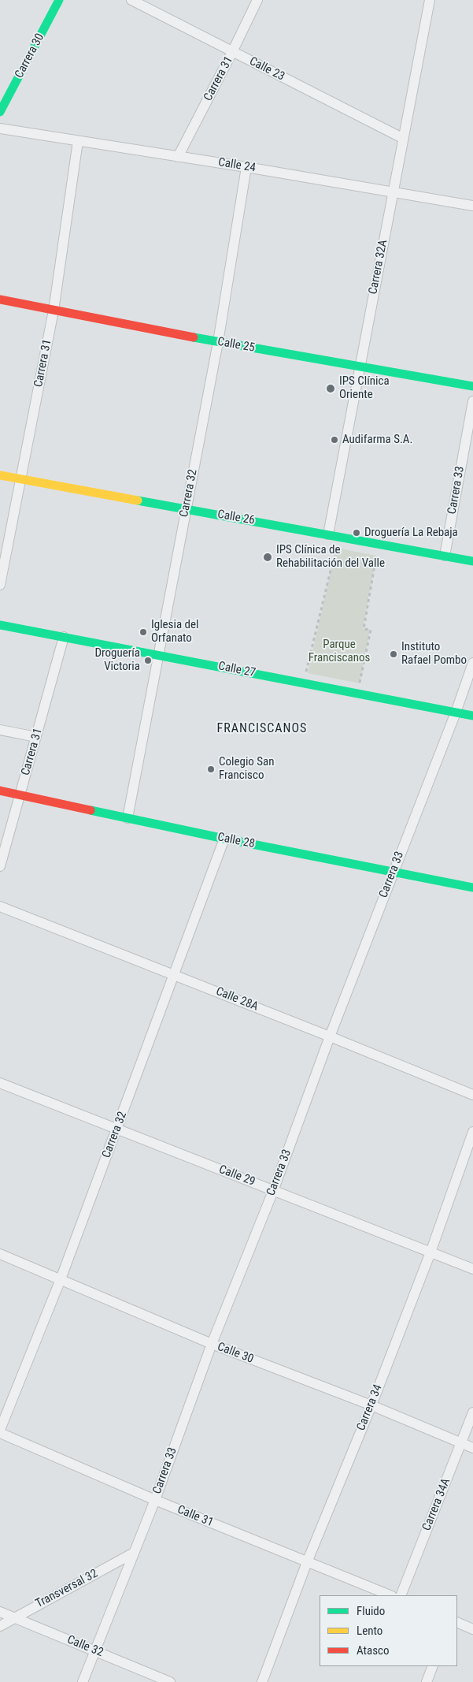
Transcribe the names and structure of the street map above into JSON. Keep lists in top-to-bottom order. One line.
{"streets":{"main road":["Carrera 30","Calle 25","Calle 26","Calle 27","Calle 28"],"street":["Calle 23","Carrera 31","Calle 24","Carrera 32A","Carrera 33","Carrera 32","Calle 28A","Calle 29","Calle 30","Carrera 34","Carrera 34A","Calle 31","Transversal 32","Calle 32"]},"crossings":[["Calle 23","Carrera 31"],["Calle 23","Carrera 32A"],["Carrera 31","Calle 24"],["Carrera 31","Calle 25"],["Carrera 31","Calle 26"],["Carrera 31","Calle 27"],["Carrera 31","Calle 28"],["Calle 24","Carrera 32A"],["Calle 24","Carrera 32"],["Carrera 32A","Calle 25"],["Carrera 32A","Calle 26"],["Calle 25","Carrera 32"],["Carrera 33","Calle 26"],["Carrera 33","Calle 27"],["Carrera 33","Calle 28"],["Carrera 33","Calle 28A"],["Carrera 33","Calle 29"],["Carrera 33","Calle 30"],["Carrera 33","Calle 31"],["Carrera 33","Transversal 32"],["Carrera 33","Calle 32"],["Carrera 32","Calle 26"],["Carrera 32","Calle 27"],["Carrera 32","Calle 28"],["Carrera 32","Calle 28A"],["Carrera 32","Calle 29"],["Carrera 32","Calle 30"],["Carrera 32","Calle 31"],["Calle 29","Carrera 34"],["Calle 30","Carrera 34"],["Calle 30","Carrera 34A"],["Carrera 34","Calle 31"],["Transversal 32","Calle 32"]],"districts":["FRANCISCANOS"],"parks":["Parque Franciscanos"],"places":["IPS Clínica Oriente","Audifarma S.A.","Droguería La Rebaja","IPS Clínica de Rehabilitación del Valle","Iglesia del Orfanato","Instituto Rafael Pombo","Droguería Victoria","Colegio San Francisco"],"legend":["Fluido","Lento","Atasco"]}
